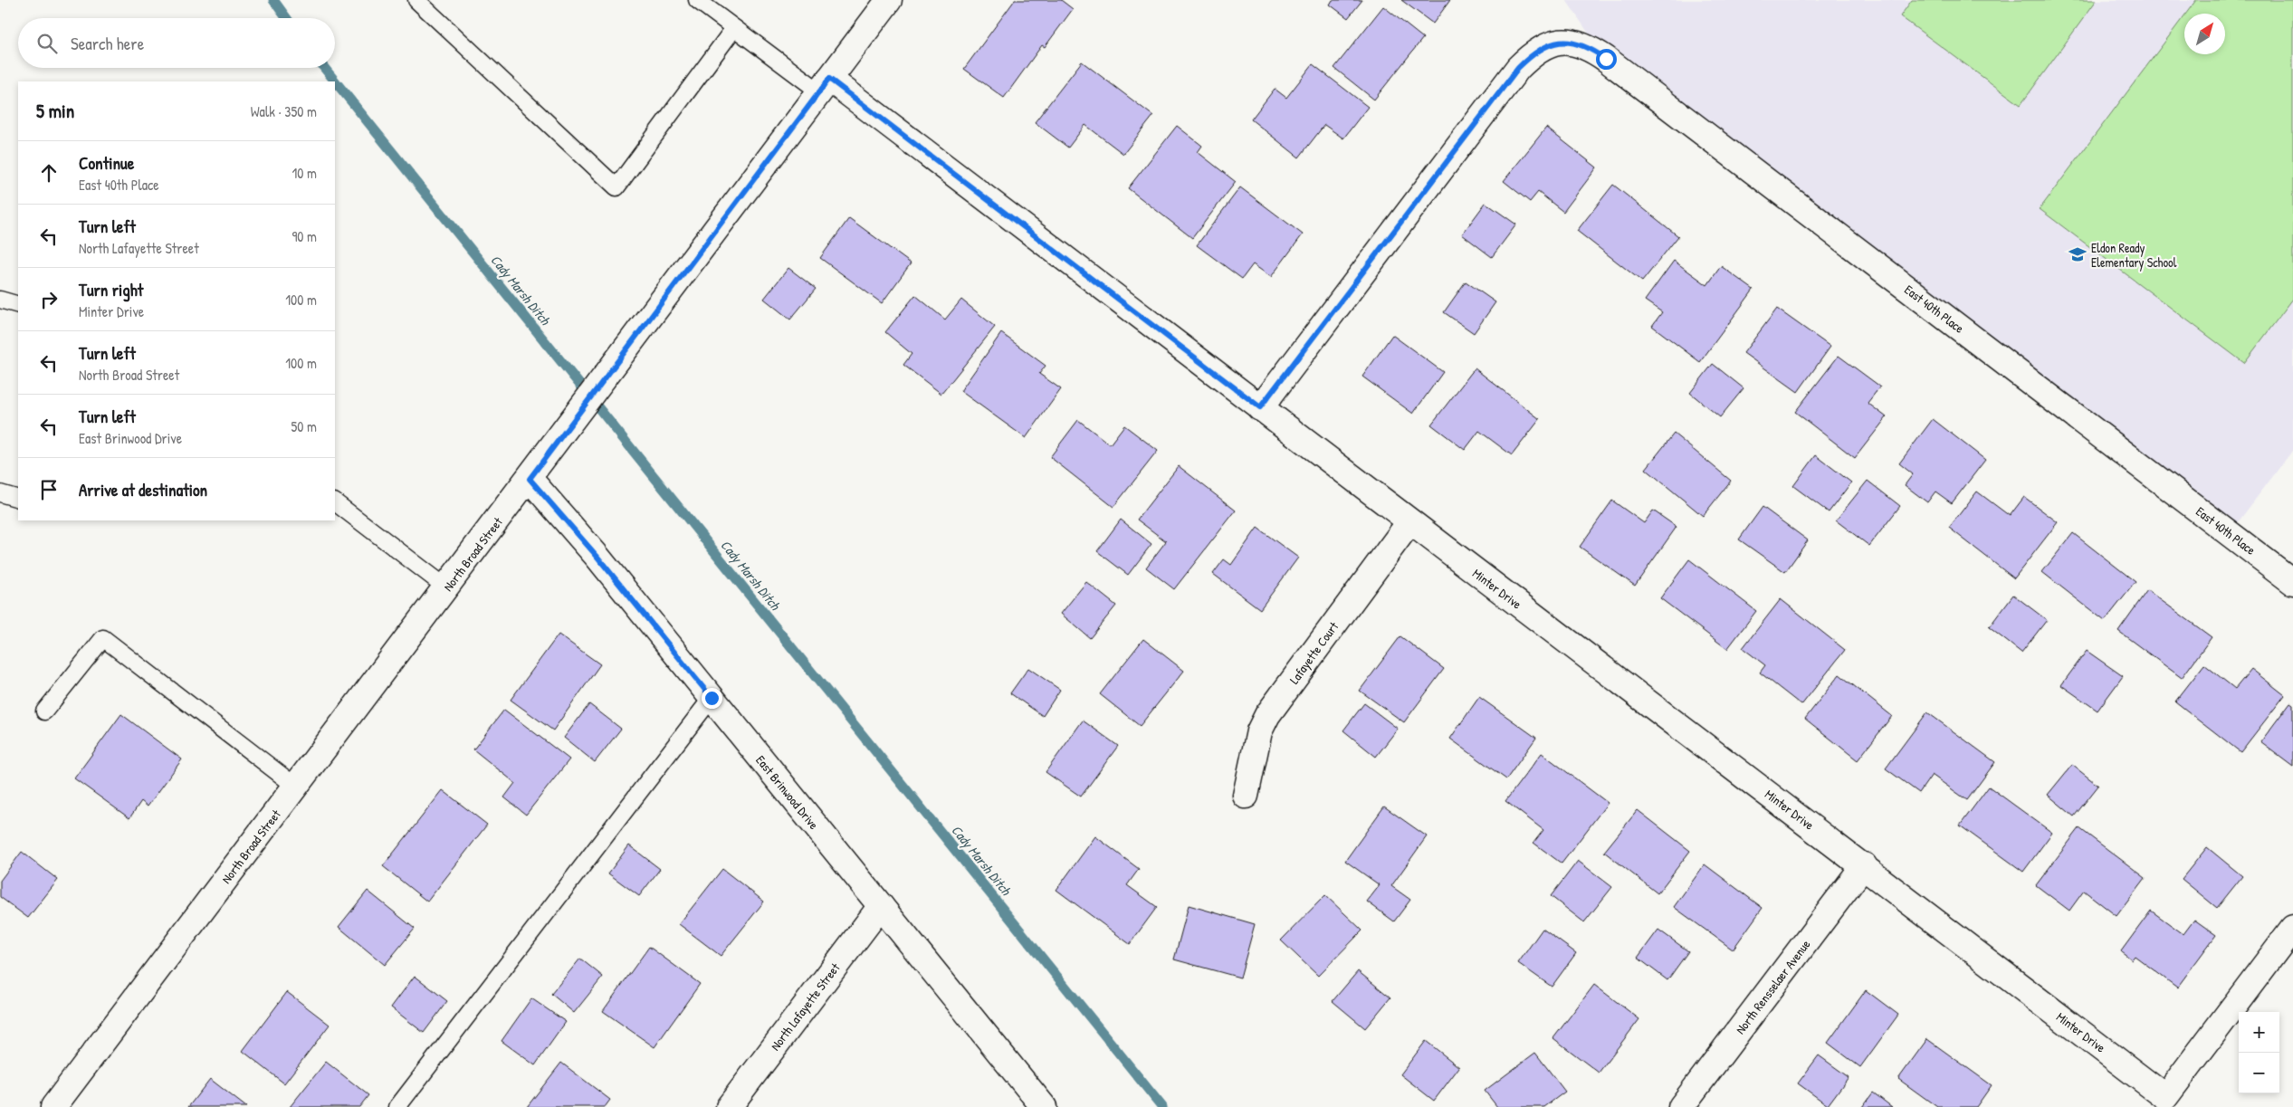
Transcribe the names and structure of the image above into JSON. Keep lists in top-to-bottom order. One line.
{"streets":{"street":["East 40th Place","North Broad Street","Minter Drive","Lafayette Court","East Brinwood Drive","North Rensselaer Avenue","North Lafayette Street"]},"crossings":[["East 40th Place","Minter Drive"],["North Broad Street","Minter Drive"],["North Broad Street","East Brinwood Drive"],["Minter Drive","Lafayette Court"],["Minter Drive","North Rensselaer Avenue"],["East Brinwood Drive","North Lafayette Street"]],"water":["Cady Marsh Ditch"],"places":{"school or university":["Eldon Ready Elementary School"]},"north":"top right","page":{"search":"Search here","heading":["5 min","Walk · 350 m"],"list":[["Continue","East 40th Place","10 m"],["Turn left","North Lafayette Street","90 m"],["Turn right","Minter Drive","100 m"],["Turn left","North Broad Street","100 m"],["Turn left","East Brinwood Drive","50 m"],"Arrive at destination"],"map_buttons":["+","−"]}}
